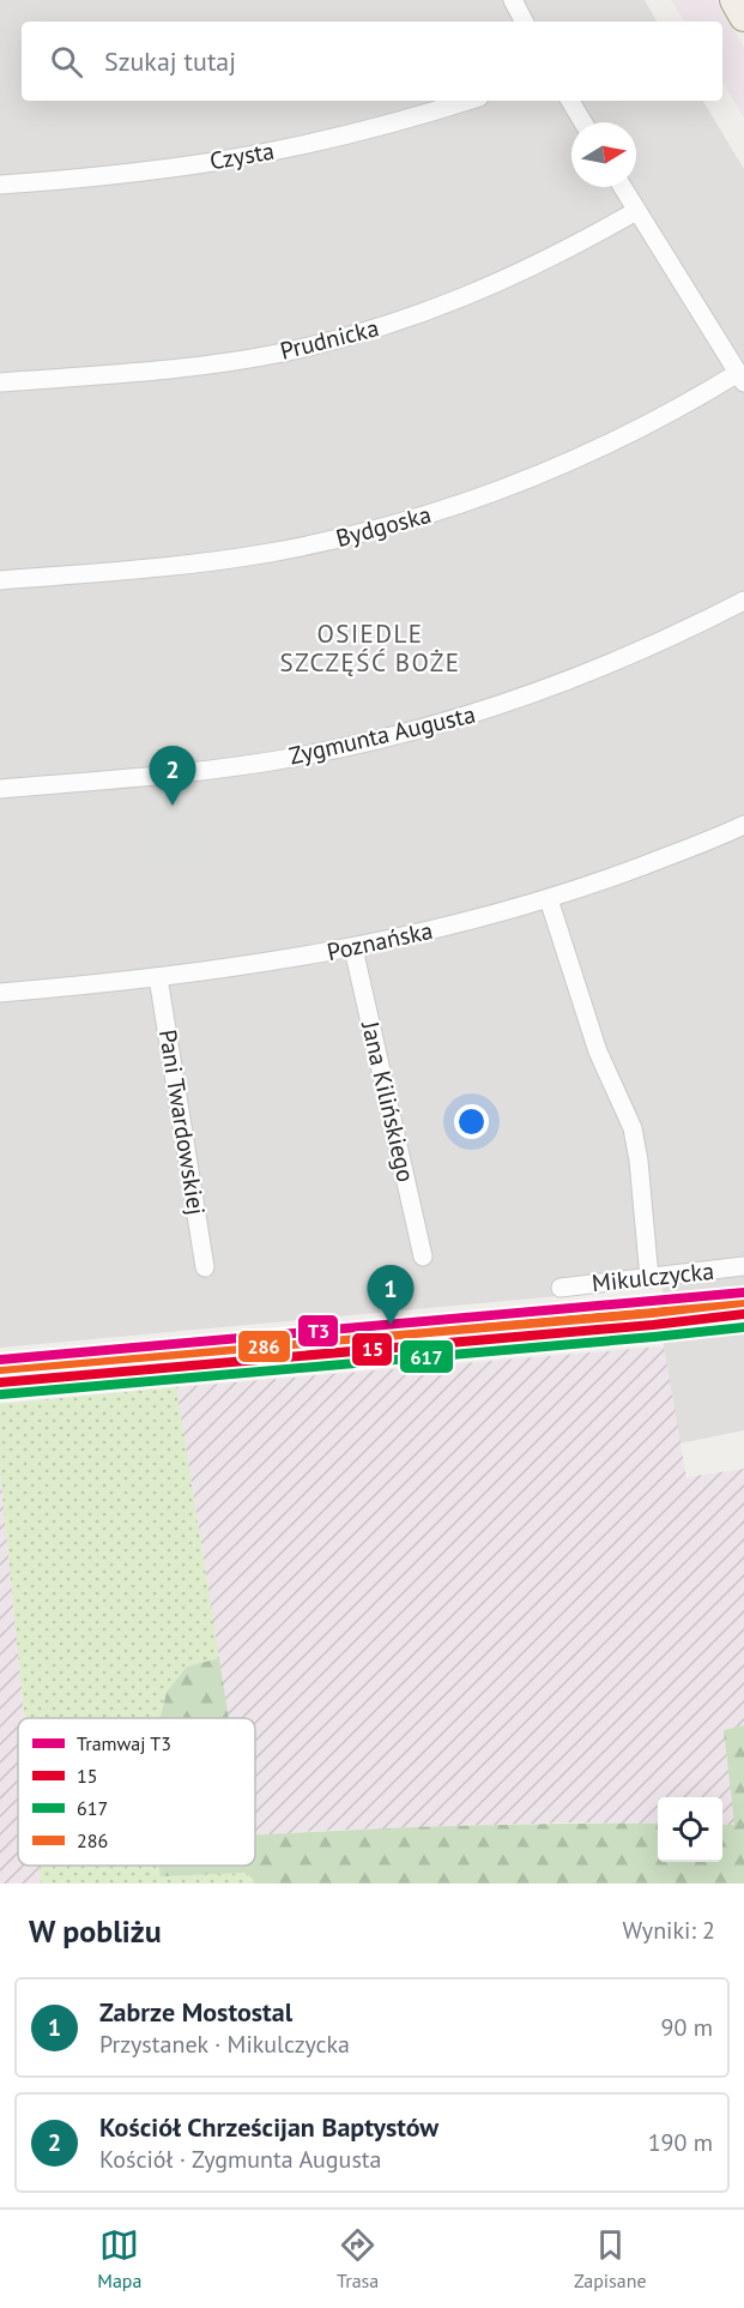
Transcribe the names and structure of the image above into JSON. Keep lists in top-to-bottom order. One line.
{"streets":{"main road":["Mikulczycka"],"street":["Czysta","Prudnicka","Bydgoska","Zygmunta Augusta","Poznańska","Jana Kilińskiego","Pani Twardowskiej"]},"crossings":[["Poznańska","Jana Kilińskiego"],["Poznańska","Pani Twardowskiej"]],"districts":["OSIEDLE SZCZĘŚĆ BOŻE"],"lines":["tram line T3","transit line 286","transit line 15","transit line 617"],"legend":["Tramwaj T3","15","617","286"],"north":"right","page":{"search":"Szukaj tutaj","pins":["2","1"],"heading":["W pobliżu","Wyniki: 2"],"list":[{"mark":"1","name":"Zabrze Mostostal","note":"Przystanek · Mikulczycka","value":"90 m"},{"mark":"2","name":"Kościół Chrześcijan Baptystów","note":"Kościół · Zygmunta Augusta","value":"190 m"}],"nav":["Mapa","Trasa","Zapisane"]}}
